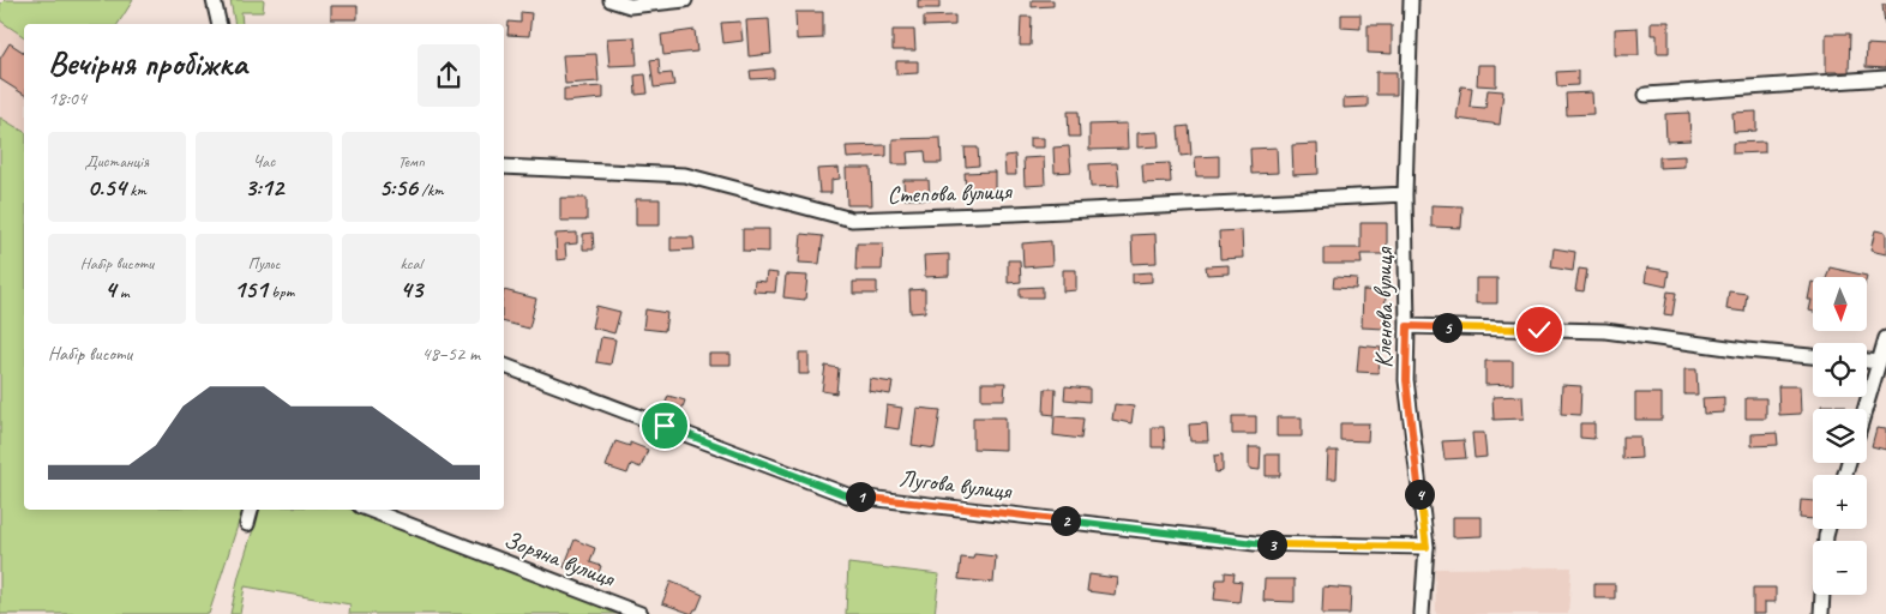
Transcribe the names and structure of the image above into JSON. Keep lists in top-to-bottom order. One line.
{"streets":{"street":["Степова вулиця","Кленова вулиця","Лугова вулиця","Зоряна вулиця"]},"crossings":[["Степова вулиця","Кленова вулиця"],["Кленова вулиця","Лугова вулиця"]],"north":"bottom","page":{"heading":["Вечірня пробіжка","18:04"],"stats":[["Дистанція","0.54 km"],["Час","3:12"],["Темп","5:56 /km"],["Набір висоти","4 m"],["Пульс","151 bpm"],["kcal","43"]],"map_buttons":["+","−"],"pins":["5","4","1","2","3"],"chart":["Набір висоти","48–52 m"]}}
